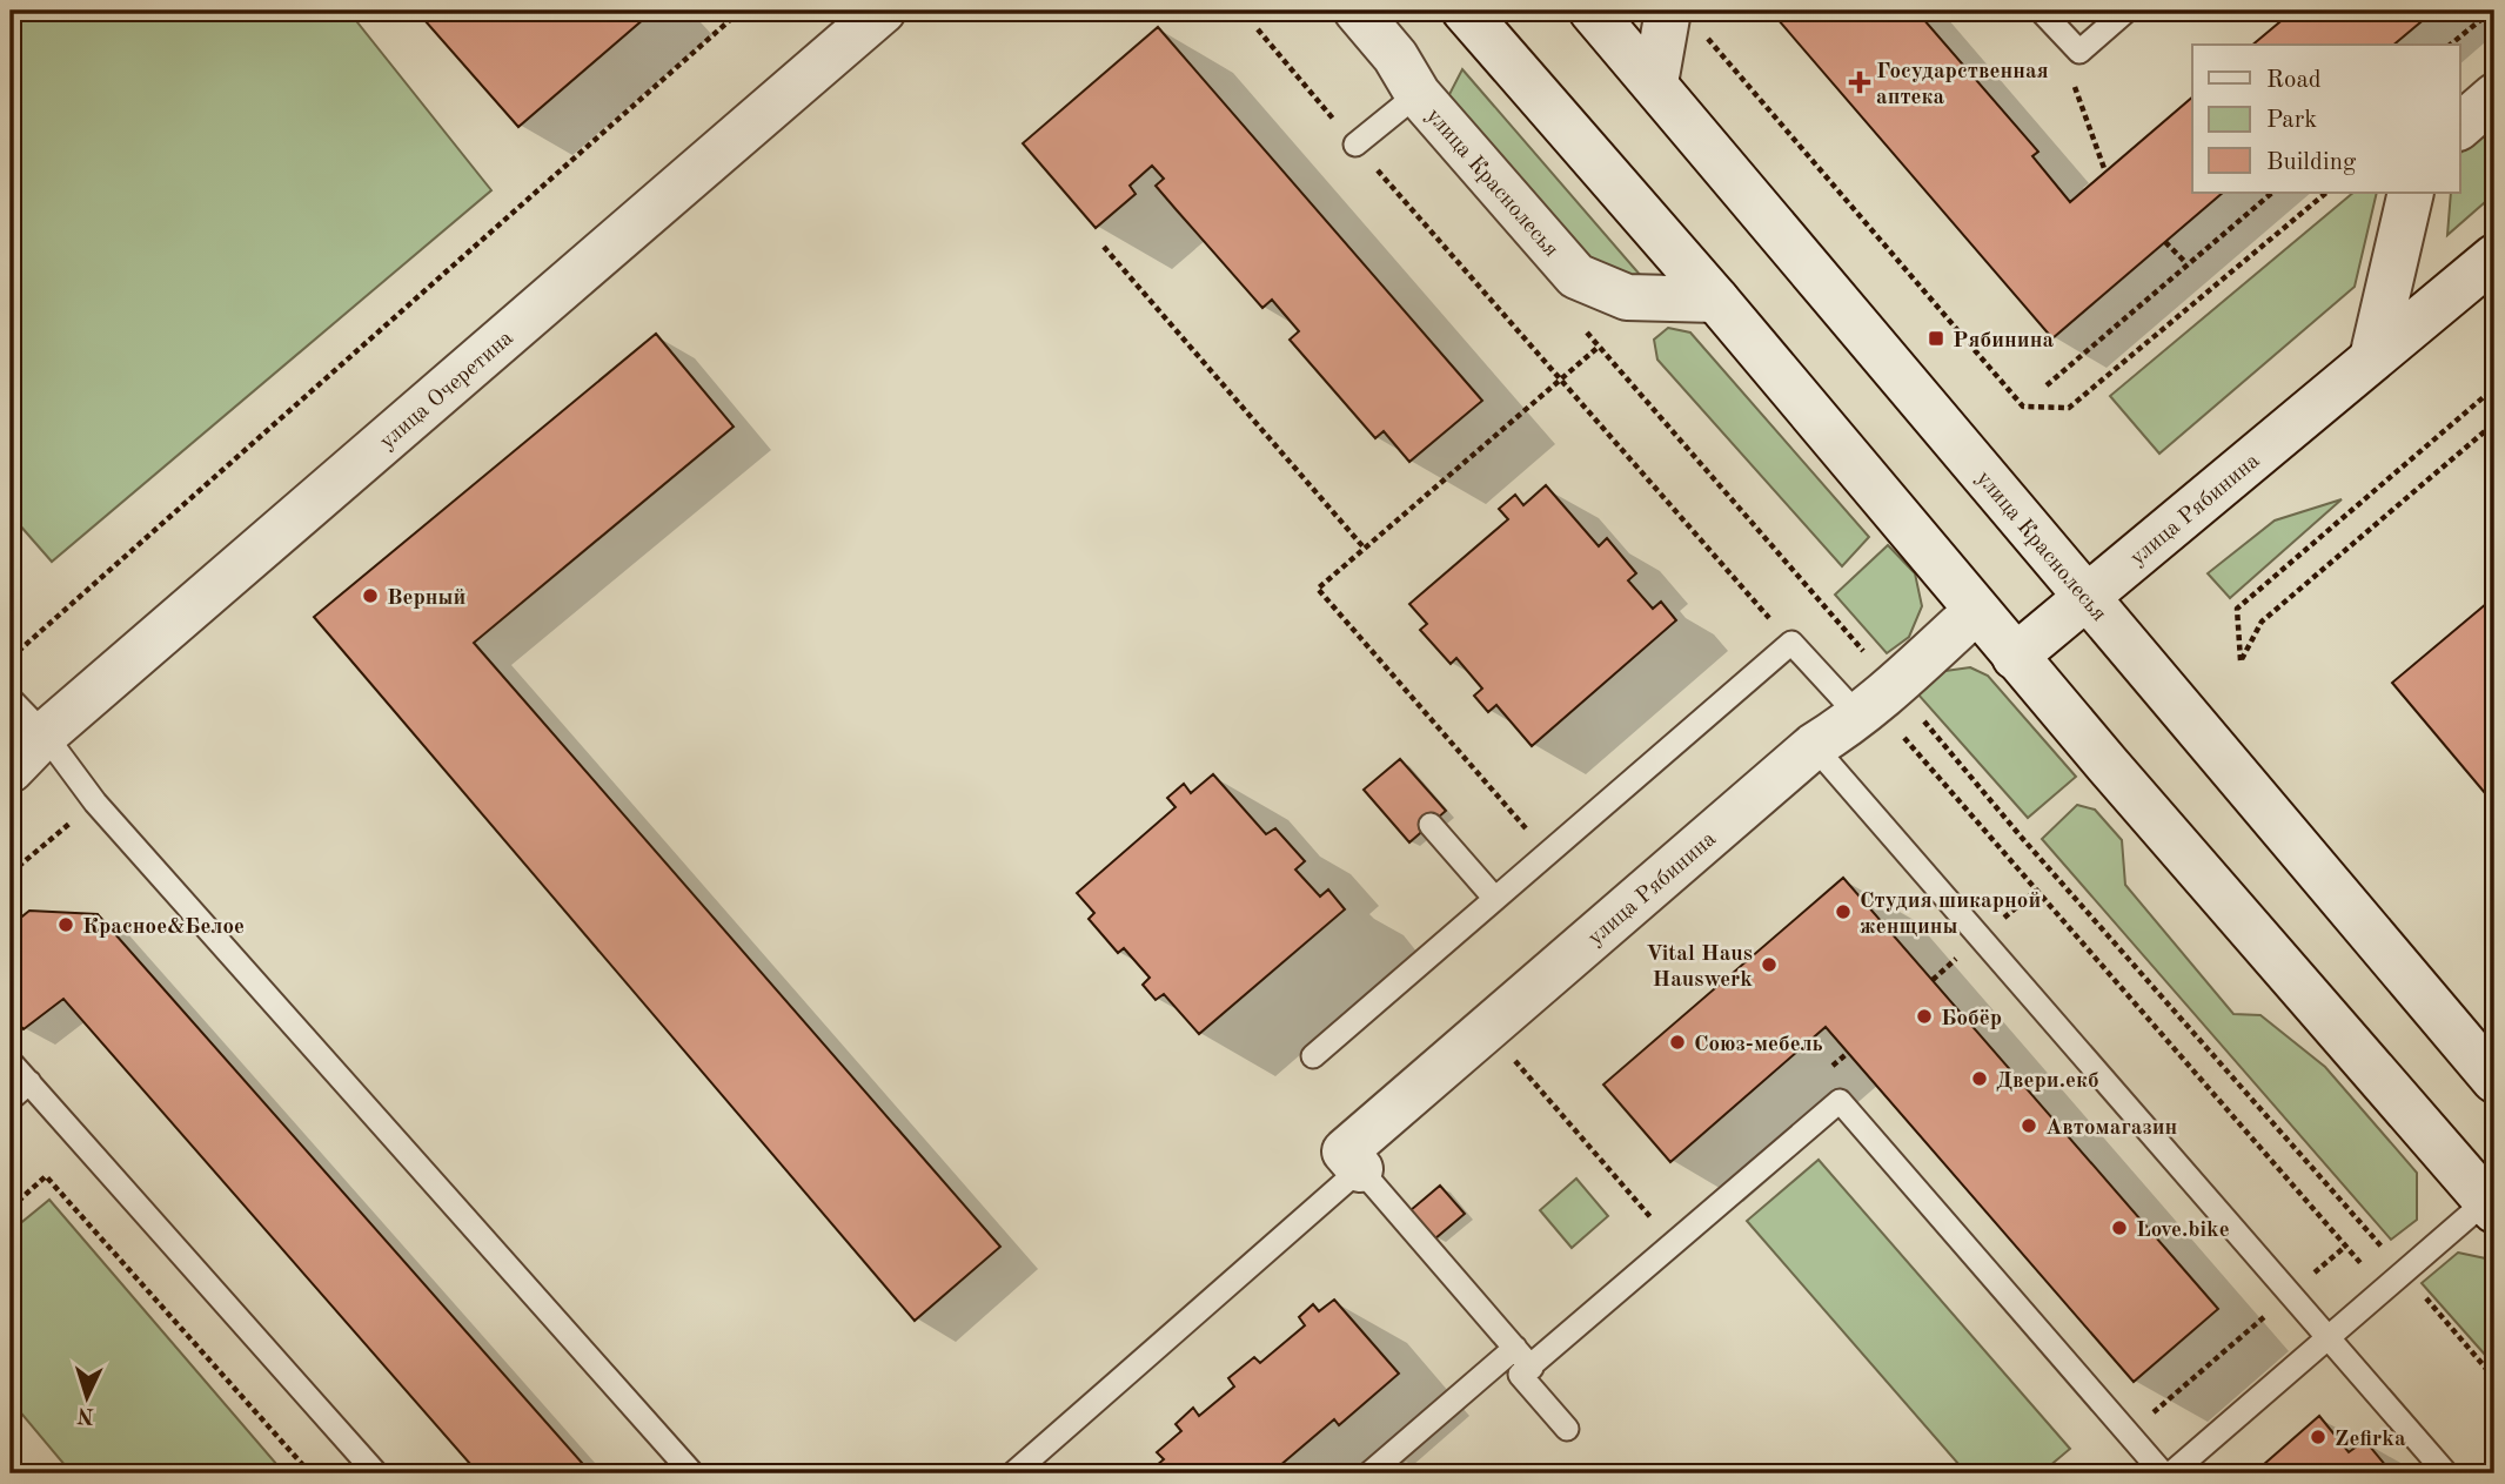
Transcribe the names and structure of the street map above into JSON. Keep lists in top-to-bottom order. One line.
{"streets":{"street":["улица Краснолесья","улица Очеретина","улица Рябинина"]},"crossings":[["улица Краснолесья","улица Рябинина"]],"places":{"health":["Государственная аптека"],"transit":["Рябинина"],"other":["Верный","Студия шикарной женщины","Красное&Белое","Vital Haus Hauswerk","Бобёр","Союз-мебель","Двери.екб","Автомагазин","Love.bike","Zefirka"]},"legend":["Road","Park","Building"],"north":"bottom"}
